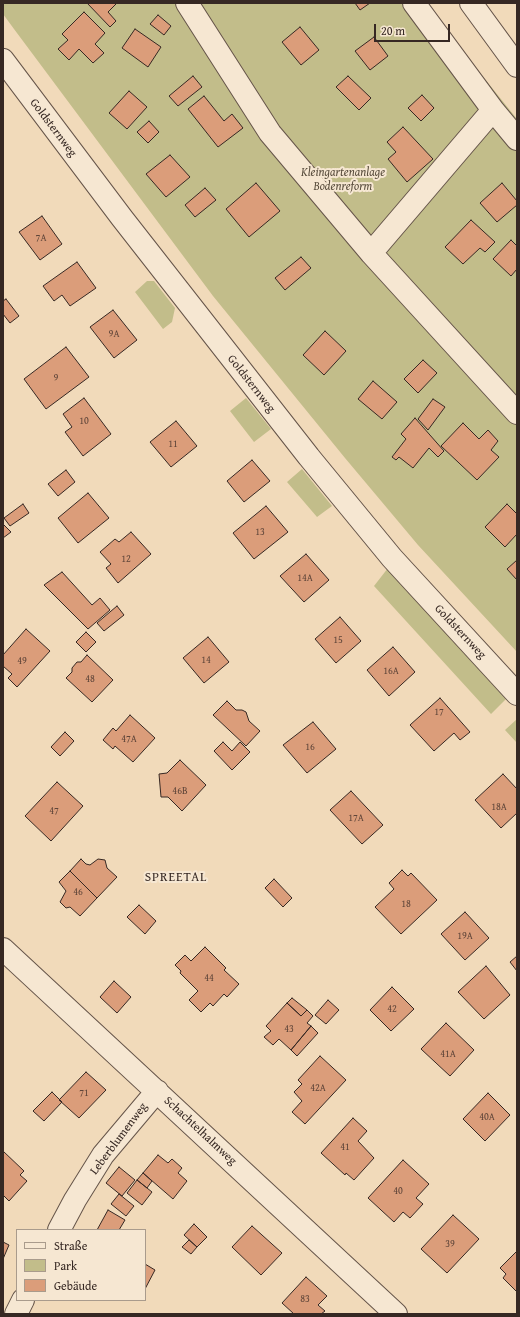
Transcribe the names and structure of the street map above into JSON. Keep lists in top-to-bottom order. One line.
{"streets":{"street":["Goldsternweg","Schachtelhalmweg","Leberblumenweg"]},"crossings":[["Schachtelhalmweg","Leberblumenweg"]],"districts":["SPREETAL"],"parks":["Kleingartenanlage Bodenreform"],"house_numbers":["7A","9A","9","10","11","13","12","14A","15","14","49","16A","48","17","47A","16","46B","18A","47","17A","46","18","19A","44","42","43","41A","42A","71","40A","41","40","39","83"],"legend":["Straße","Park","Gebäude"],"scale_bar":"20 m"}
